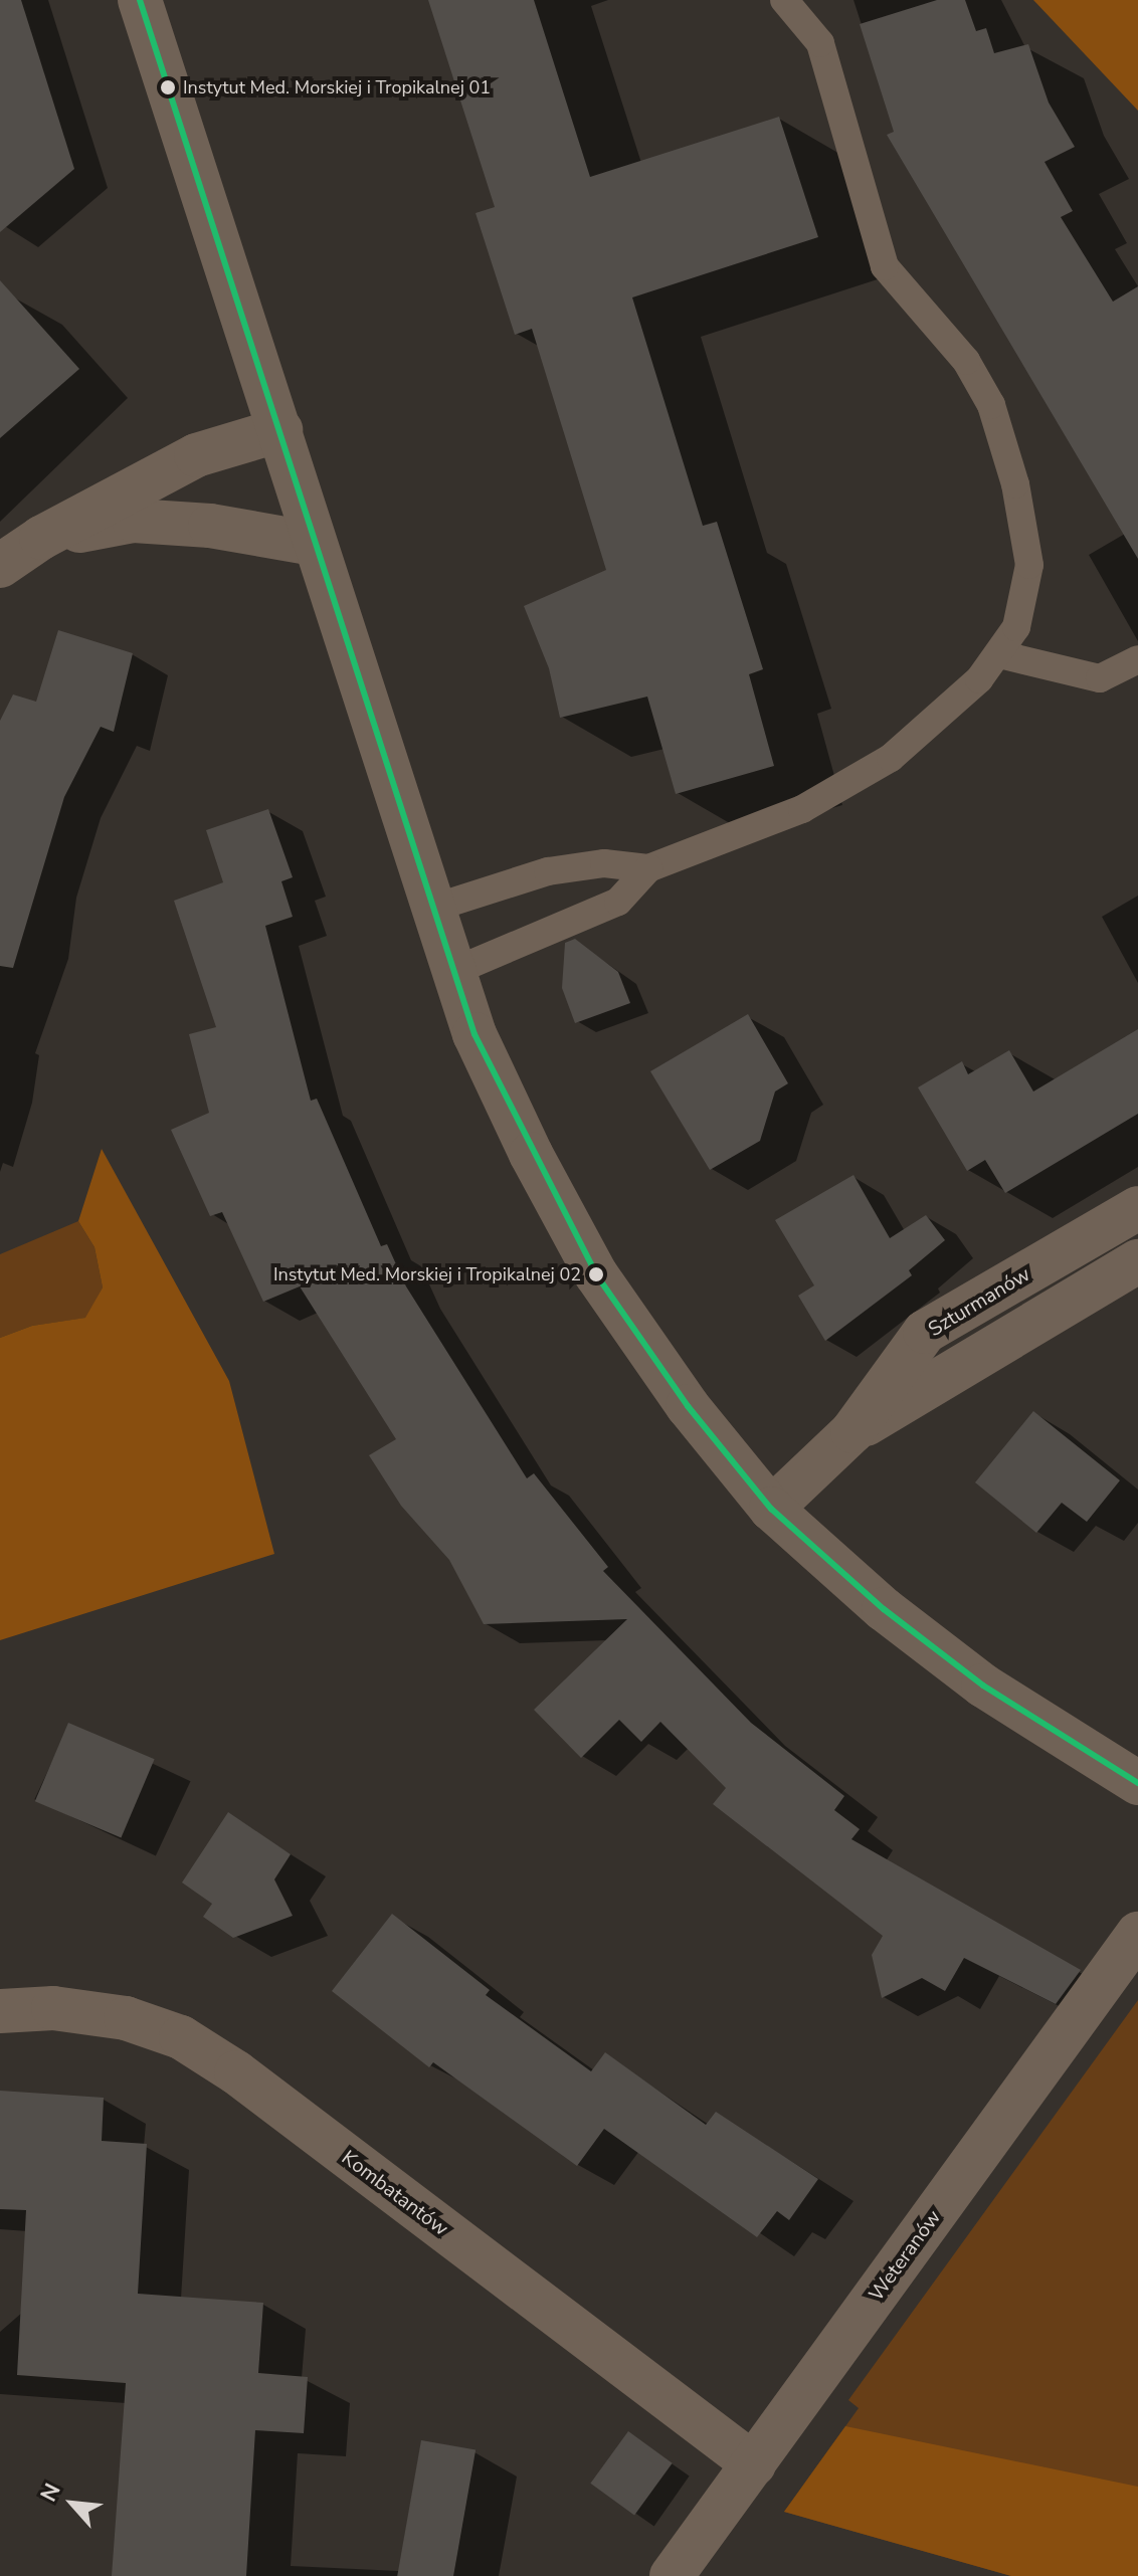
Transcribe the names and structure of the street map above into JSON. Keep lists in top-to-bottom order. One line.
{"streets":{"street":["Szturmanów","Kombatantów","Weteranów"]},"crossings":[["Kombatantów","Weteranów"]],"places":["Instytut Med. Morskiej i Tropikalnej 01","Instytut Med. Morskiej i Tropikalnej 02"],"north":"top left"}
